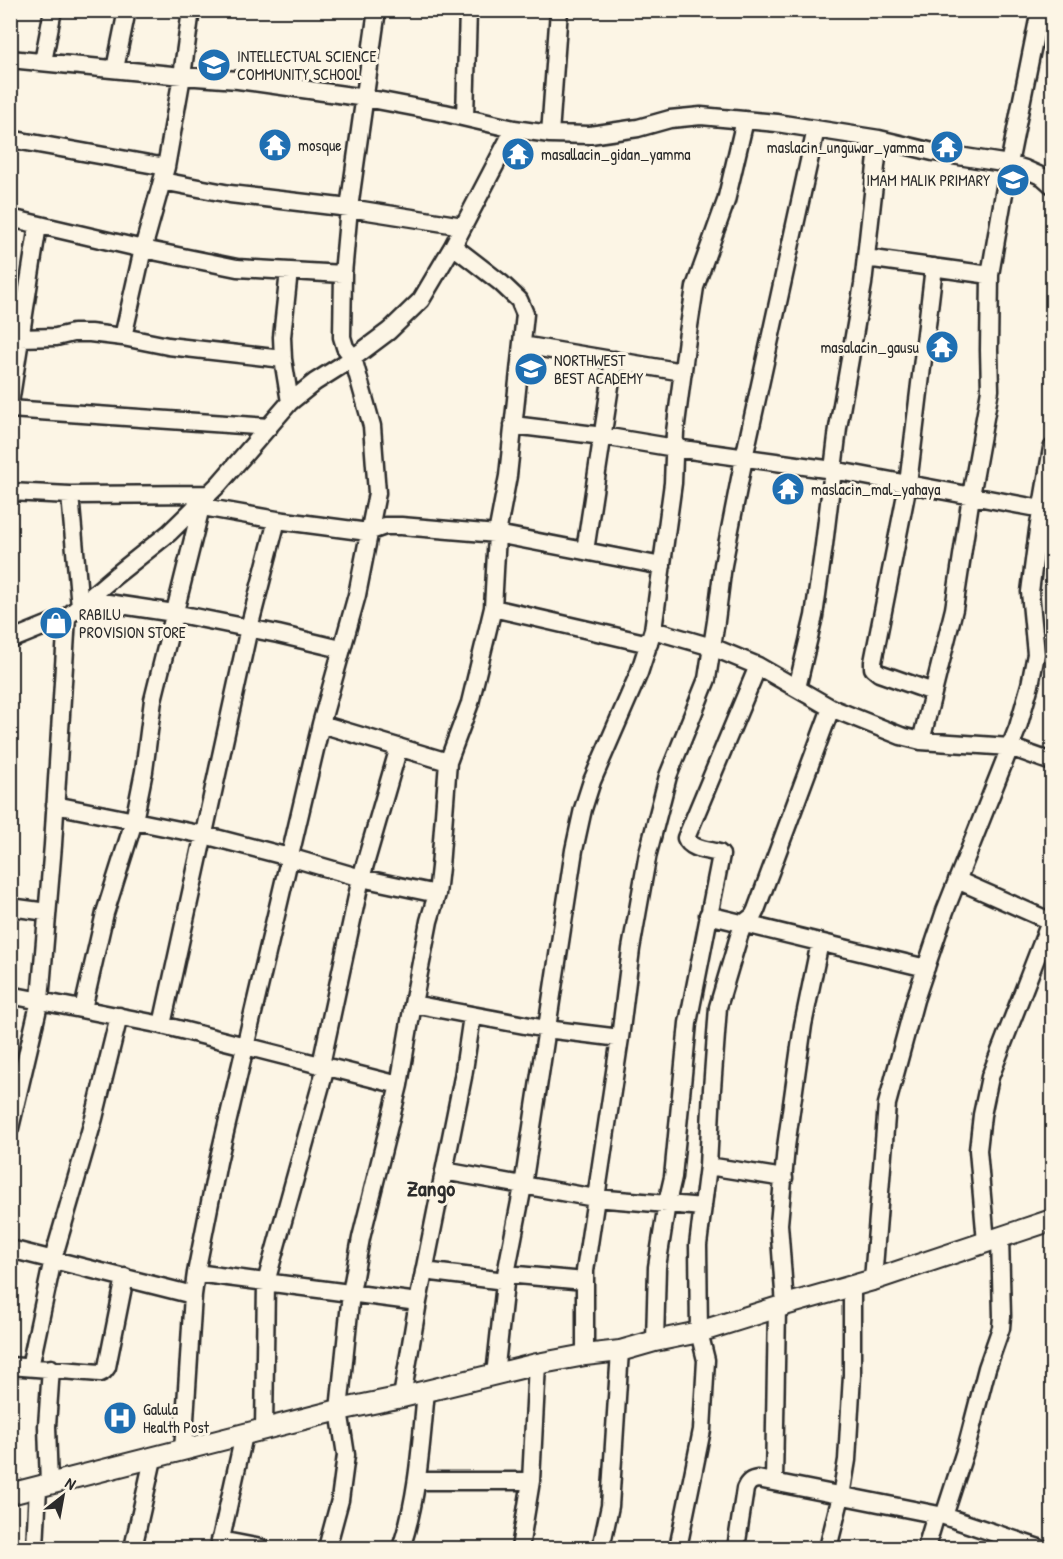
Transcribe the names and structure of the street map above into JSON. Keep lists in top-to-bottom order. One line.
{"districts":["Zango"],"places":{"school or university":["INTELLECTUAL SCIENCE COMMUNITY SCHOOL","IMAM MALIK PRIMARY","NORTHWEST BEST ACADEMY"],"temple":["mosque","maslacin_unguwar_yamma","masallacin_gidan_yamma","masalacin_gausu","maslacin_mal_yahaya"],"shop":["RABILU PROVISION STORE"],"hospital":["Galula Health Post"]},"north":"top right"}
